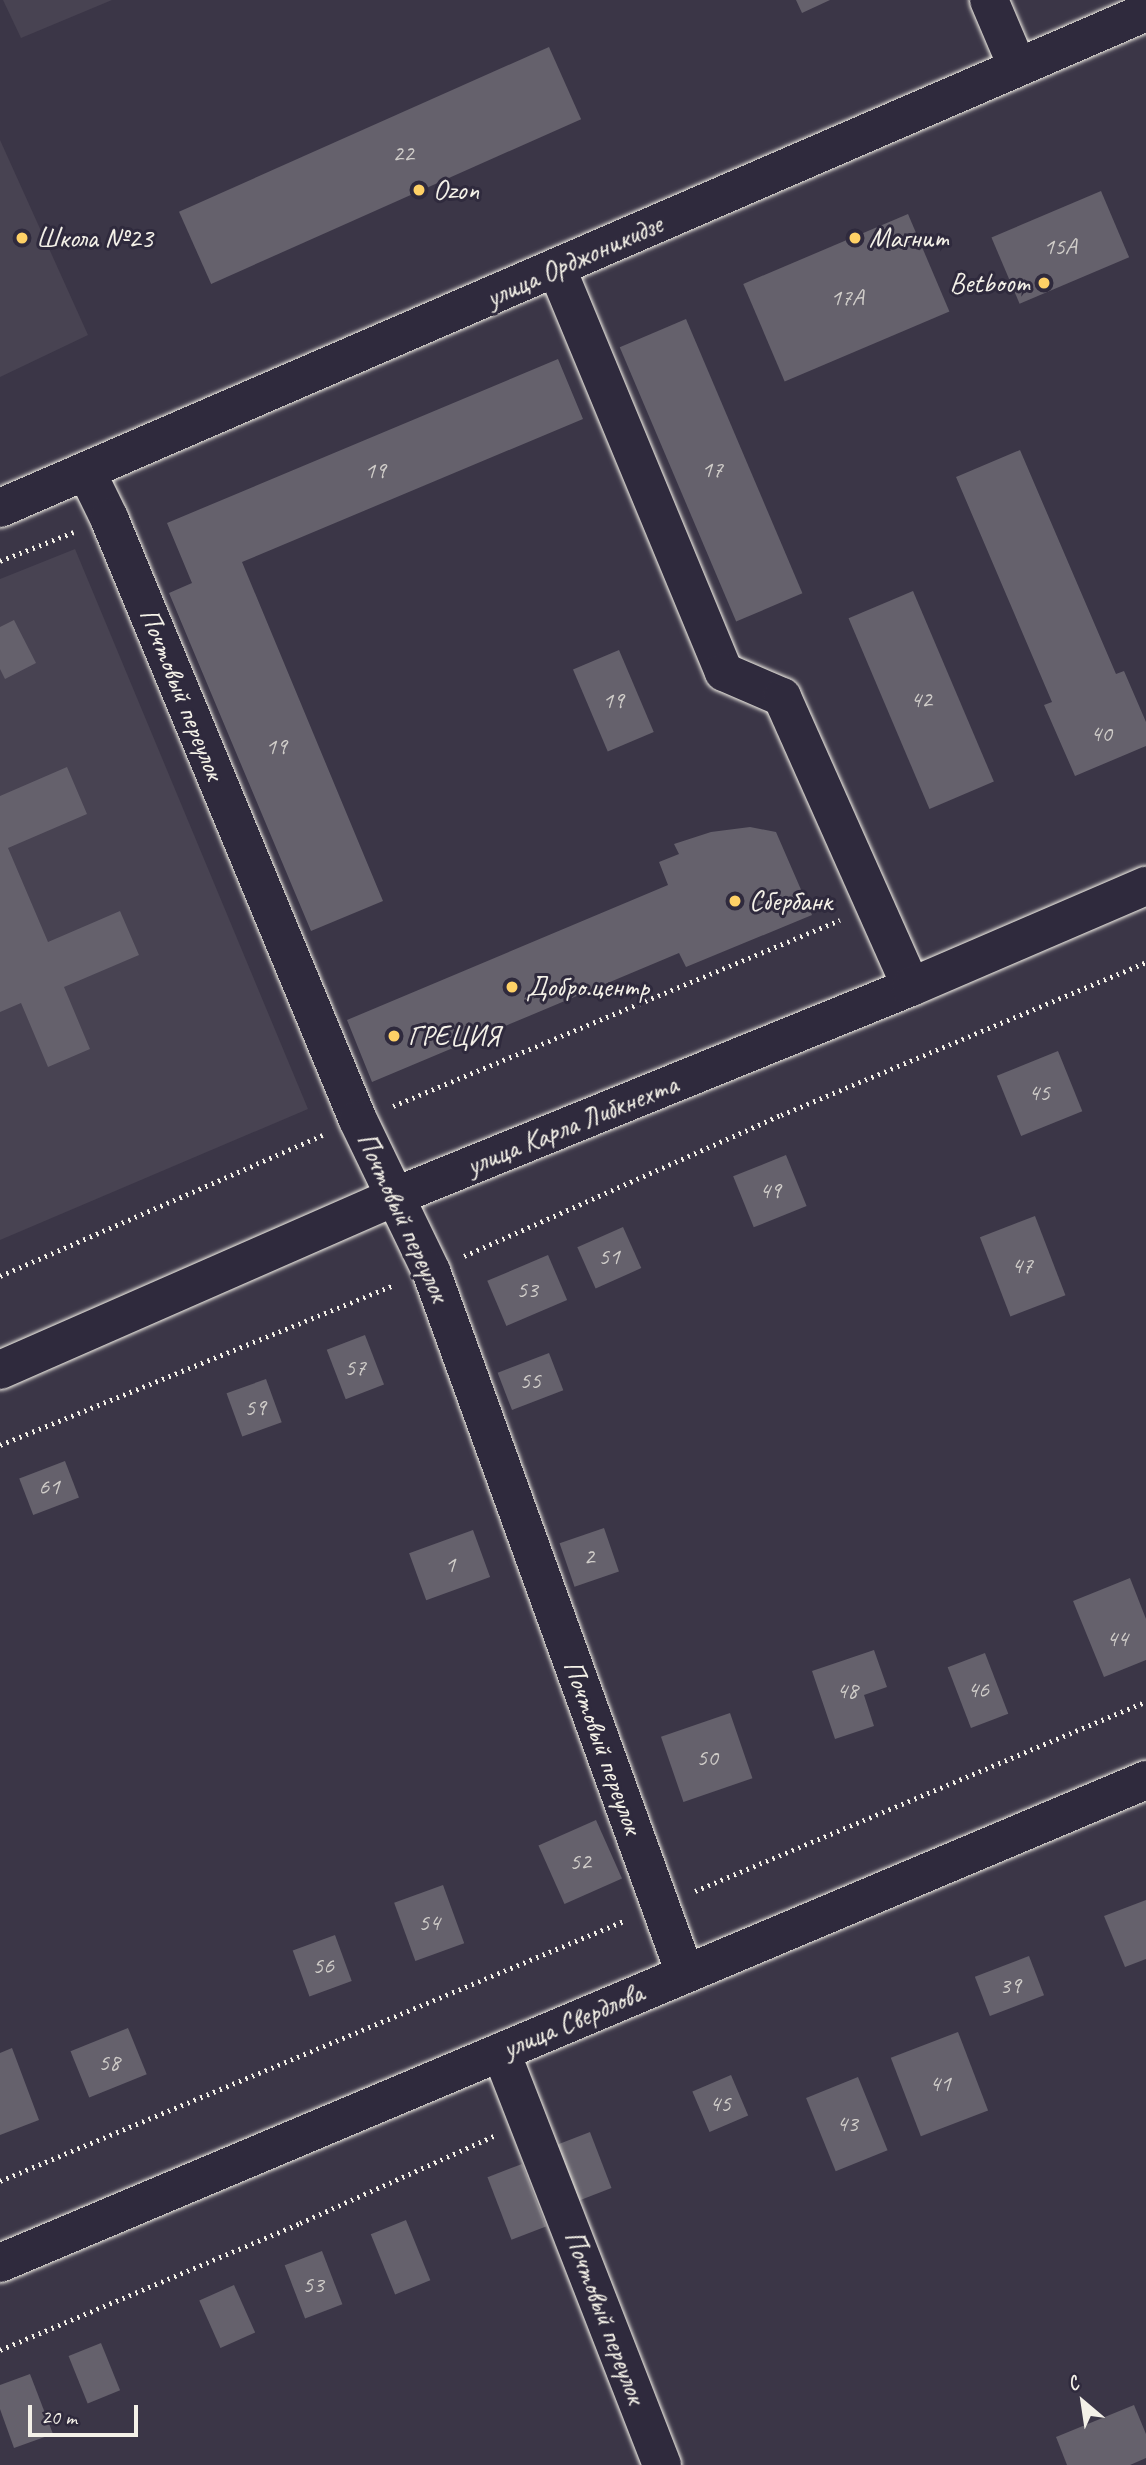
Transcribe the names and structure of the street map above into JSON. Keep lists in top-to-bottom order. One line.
{"streets":{"street":["улица Орджоникидзе","Почтовый переулок","улица Карла Либкнехта","улица Свердлова"]},"crossings":[["улица Орджоникидзе","Почтовый переулок"],["Почтовый переулок","улица Карла Либкнехта"],["Почтовый переулок","улица Свердлова"]],"places":["Ozon","Школа №23","Магнит","Betboom","Сбербанк","Добро.центр","ГРЕЦИЯ"],"house_numbers":["22","15А","17А","17","19","42","19","40","19","45","49","51","47","53","57","55","59","61","2","1","44","46","48","50","52","54","56","39","58","41","45","43","53"],"scale_bar":"20 m","north":"top left"}
